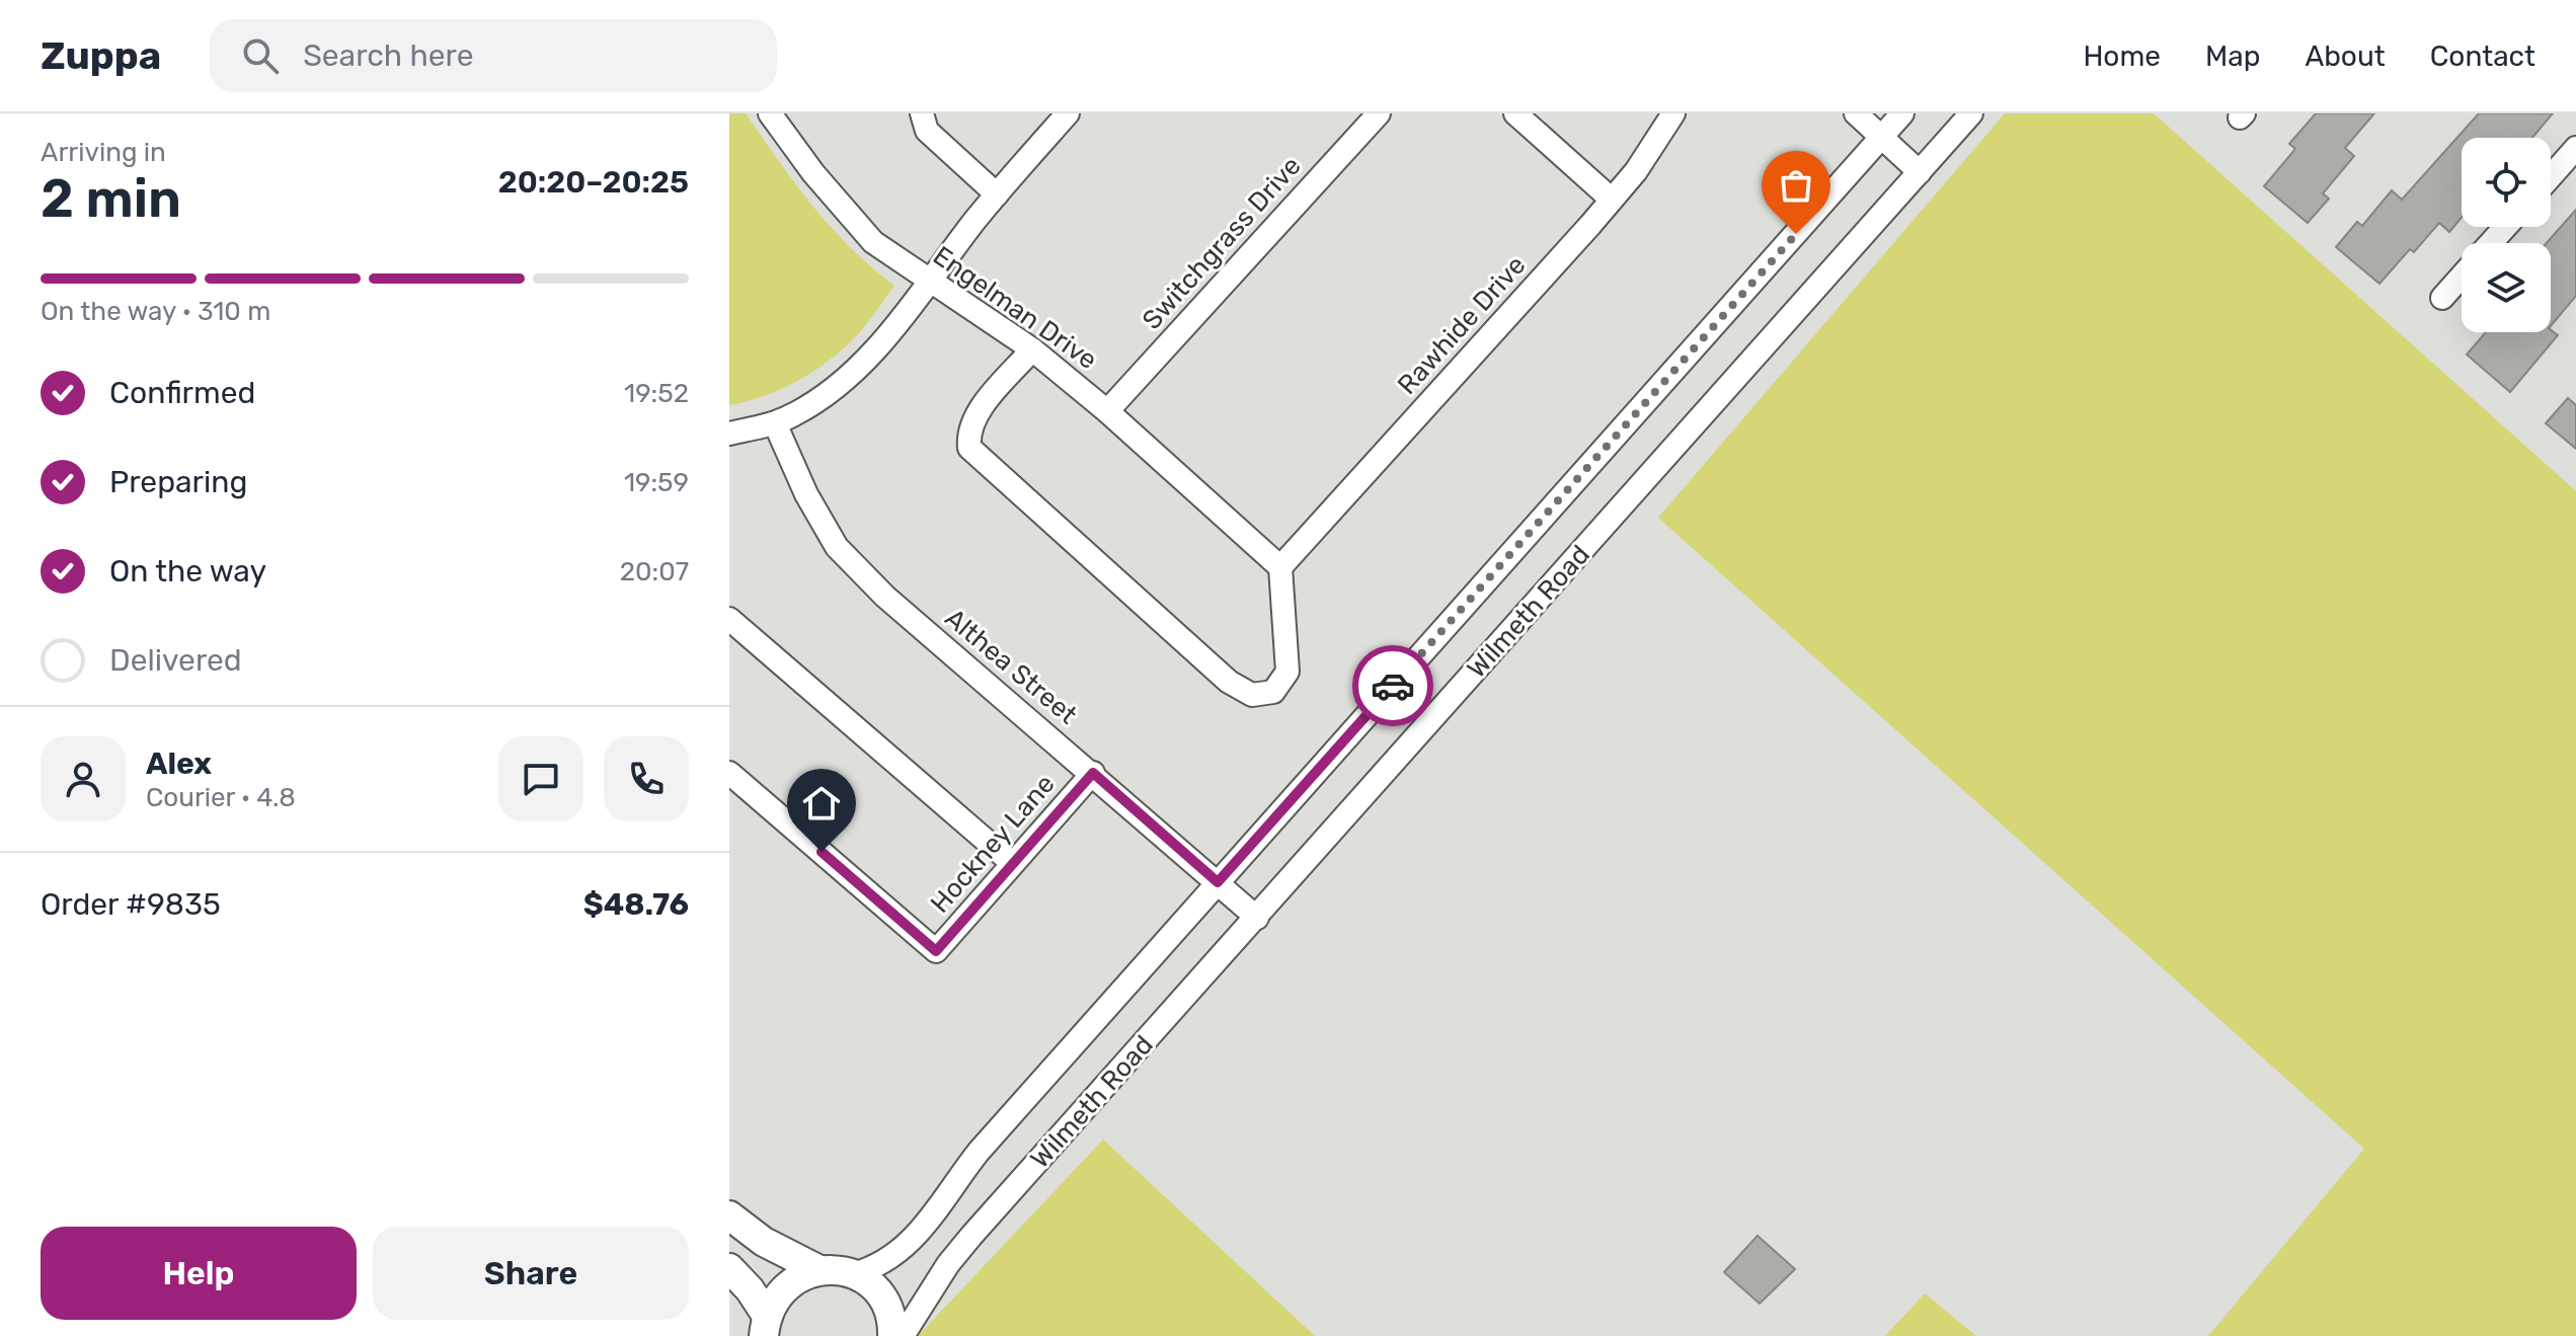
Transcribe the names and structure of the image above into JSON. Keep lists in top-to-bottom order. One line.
{"streets":{"street":["Switchgrass Drive","Engelman Drive","Rawhide Drive","Wilmeth Road","Althea Street","Hockney Lane"]},"crossings":[["Switchgrass Drive","Engelman Drive"],["Engelman Drive","Rawhide Drive"],["Wilmeth Road","Althea Street"],["Althea Street","Hockney Lane"]],"page":{"header":"Zuppa","search":"Search here","nav":["Home","Map","About","Contact"],"heading":["2 min","Arriving in","20:20–20:25"],"panel":["Alex","Courier · 4.8","Order #9835","$48.76"],"bar":"On the way · 310 m","list":[["Confirmed","19:52"],["Preparing","19:59"],["On the way","20:07"],"Delivered"],"buttons":["Help","Share"]}}
